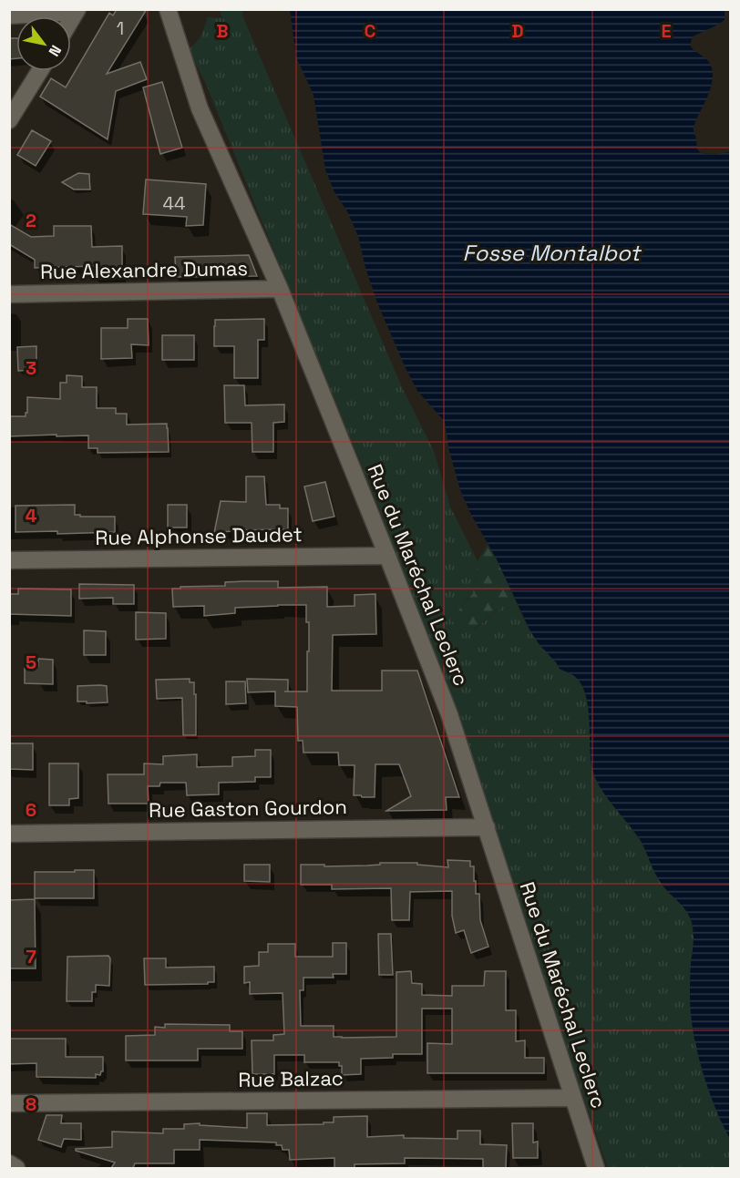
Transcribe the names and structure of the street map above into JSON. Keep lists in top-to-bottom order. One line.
{"streets":{"street":["Rue Alexandre Dumas","Rue Alphonse Daudet","Rue du Maréchal Leclerc","Rue Gaston Gourdon","Rue Balzac"]},"crossings":[["Rue Alexandre Dumas","Rue du Maréchal Leclerc"],["Rue Alphonse Daudet","Rue du Maréchal Leclerc"],["Rue du Maréchal Leclerc","Rue Gaston Gourdon"],["Rue du Maréchal Leclerc","Rue Balzac"]],"water":["Fosse Montalbot"],"house_numbers":["1","44"],"north":"bottom right","grid":{"columns":["B","C","D","E"],"rows":["2","3","4","5","6","7","8"]}}
